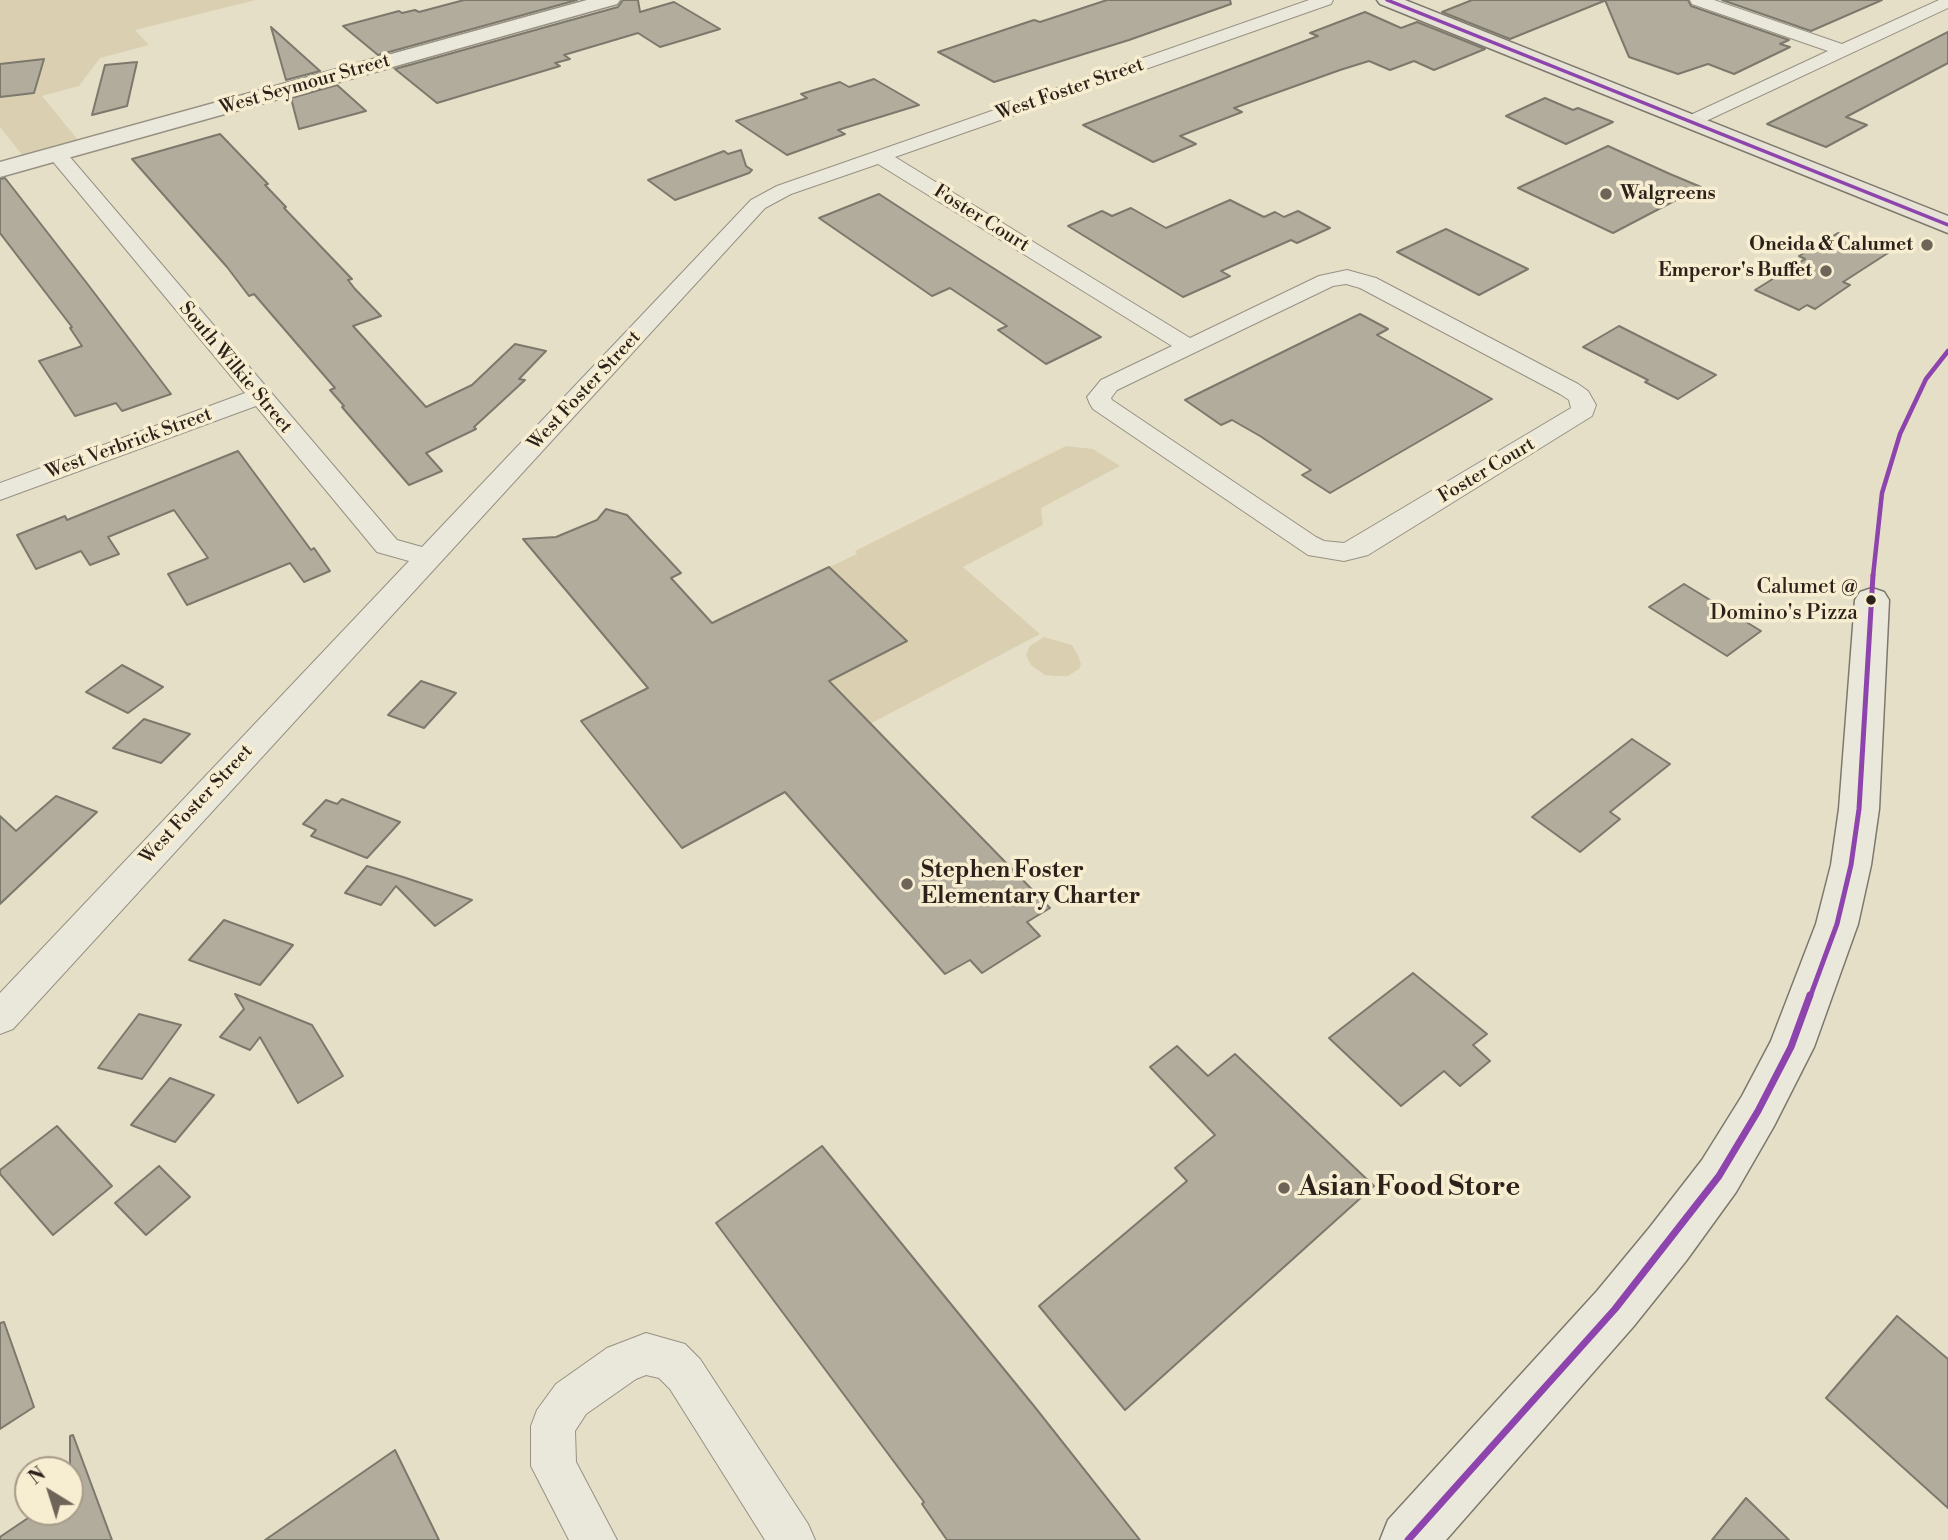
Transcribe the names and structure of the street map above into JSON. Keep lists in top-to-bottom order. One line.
{"streets":{"main road":["West Seymour Street"],"street":["West Foster Street","Foster Court","South Wilkie Street","West Verbrick Street"]},"crossings":[["West Seymour Street","South Wilkie Street"],["West Foster Street","Foster Court"],["West Foster Street","South Wilkie Street"],["South Wilkie Street","West Verbrick Street"]],"places":["Walgreens","Oneida & Calumet","Emperor's Buffet","Calumet @ Domino's Pizza","Stephen Foster Elementary Charter","Asian Food Store"],"north":"top left"}
